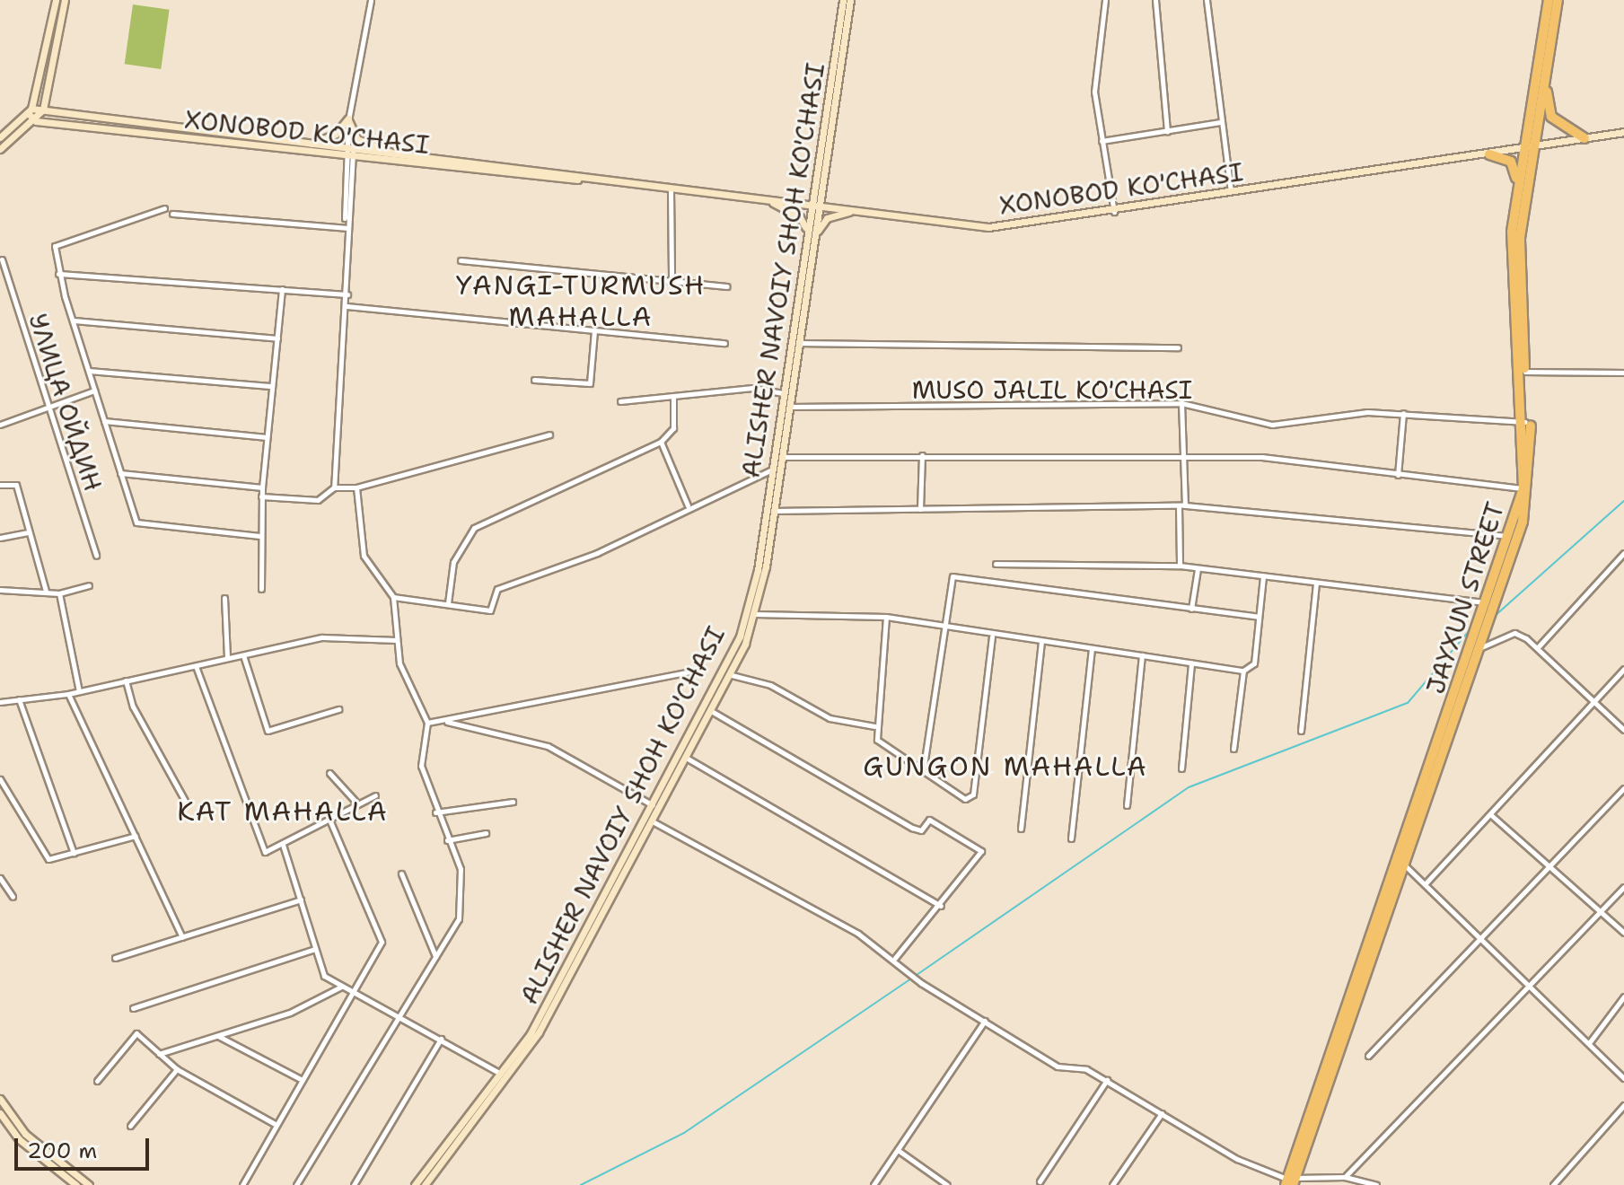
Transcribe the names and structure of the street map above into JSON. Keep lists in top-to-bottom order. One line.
{"streets":{"highway":["JAYXUN STREET"],"main road":["XONOBOD KO'CHASI","ALISHER NAVOIY SHOH KO'CHASI"],"street":["MUSO JALIL KO'CHASI","УЛИЦА ОЙДИН"]},"crossings":[["XONOBOD KO'CHASI","ALISHER NAVOIY SHOH KO'CHASI"],["XONOBOD KO'CHASI","JAYXUN STREET"],["ALISHER NAVOIY SHOH KO'CHASI","MUSO JALIL KO'CHASI"],["MUSO JALIL KO'CHASI","JAYXUN STREET"]],"districts":["YANGI-TURMUSH MAHALLA","GUNGON MAHALLA","KAT MAHALLA"],"scale_bar":"200 m"}
